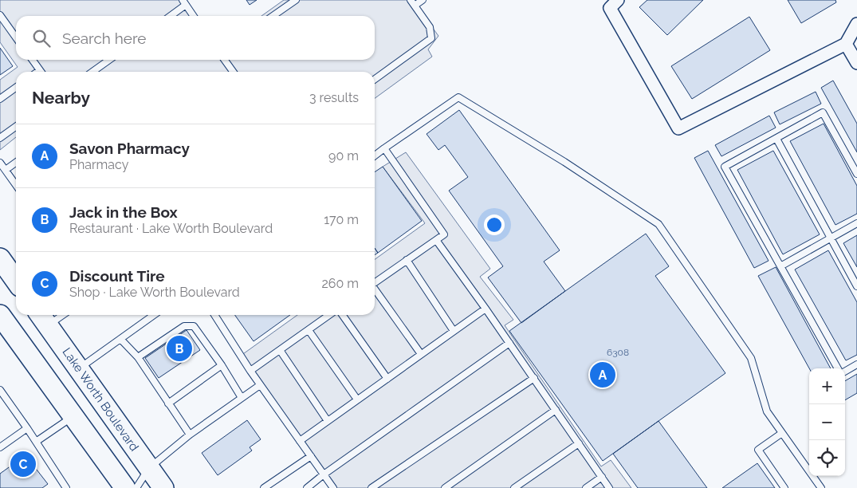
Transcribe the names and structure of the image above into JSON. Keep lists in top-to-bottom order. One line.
{"streets":{"highway":["Lake Worth Boulevard"]},"house_numbers":["6308"],"page":{"search":"Search here","heading":["Nearby","3 results"],"list":[{"mark":"A","name":"Savon Pharmacy","note":"Pharmacy","value":"90 m"},{"mark":"B","name":"Jack in the Box","note":"Restaurant · Lake Worth Boulevard","value":"170 m"},{"mark":"C","name":"Discount Tire","note":"Shop · Lake Worth Boulevard","value":"260 m"}],"pins":["B","A","C"],"map_buttons":["+","−"]}}
